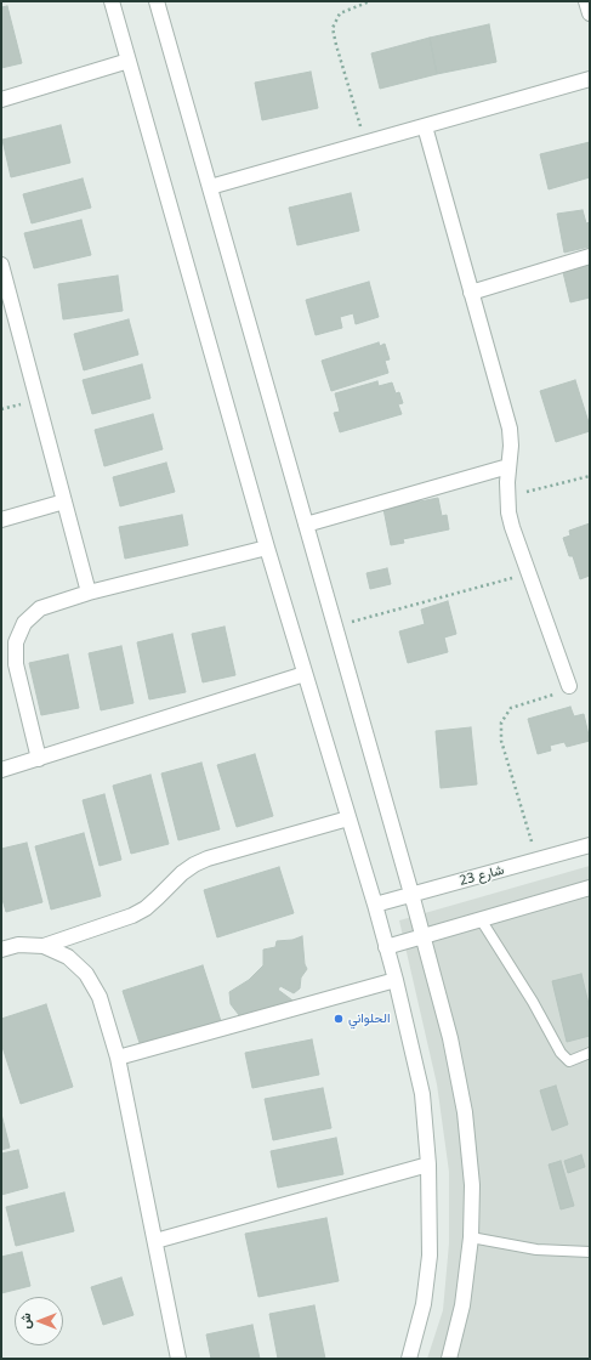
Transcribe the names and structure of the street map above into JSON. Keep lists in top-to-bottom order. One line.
{"streets":{"street":["شارع 23"]},"places":["الحلواني"],"north":"left"}
